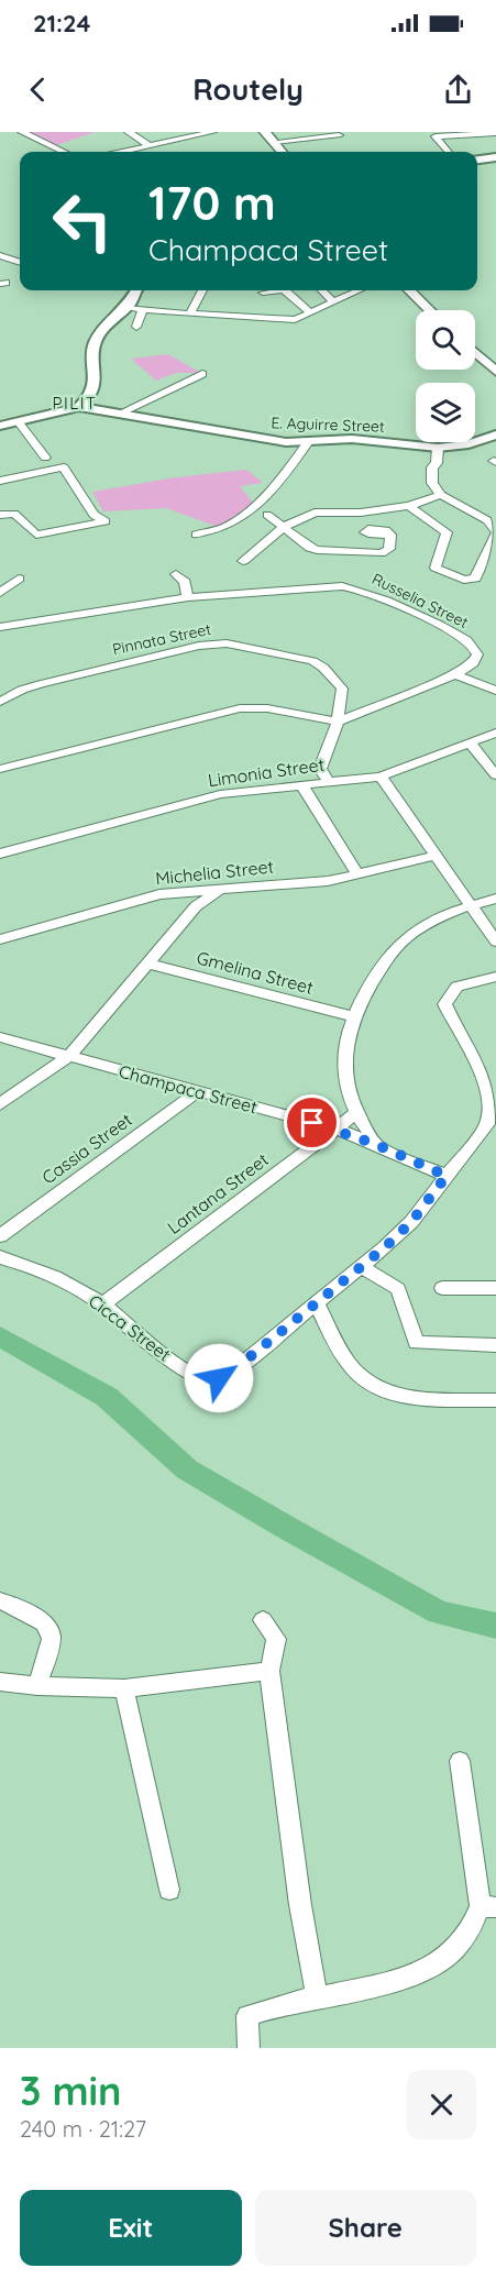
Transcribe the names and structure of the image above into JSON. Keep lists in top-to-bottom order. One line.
{"streets":{"street":["E. Aguirre Street","Russelia Street","Pinnata Street","Limonia Street","Michelia Street","Gmelina Street","Champaca Street","Cassia Street","Lantana Street","Cicca Street"]},"crossings":[["Russelia Street","Pinnata Street"],["Pinnata Street","Limonia Street"],["Champaca Street","Cassia Street"],["Champaca Street","Lantana Street"],["Champaca Street","Cicca Street"],["Lantana Street","Cicca Street"]],"districts":["PILIT"],"page":{"status":"21:24","header":"Routely","turn":["170 m","Champaca Street"],"heading":["3 min","240 m · 21:27"],"buttons":["Exit","Share"]}}
